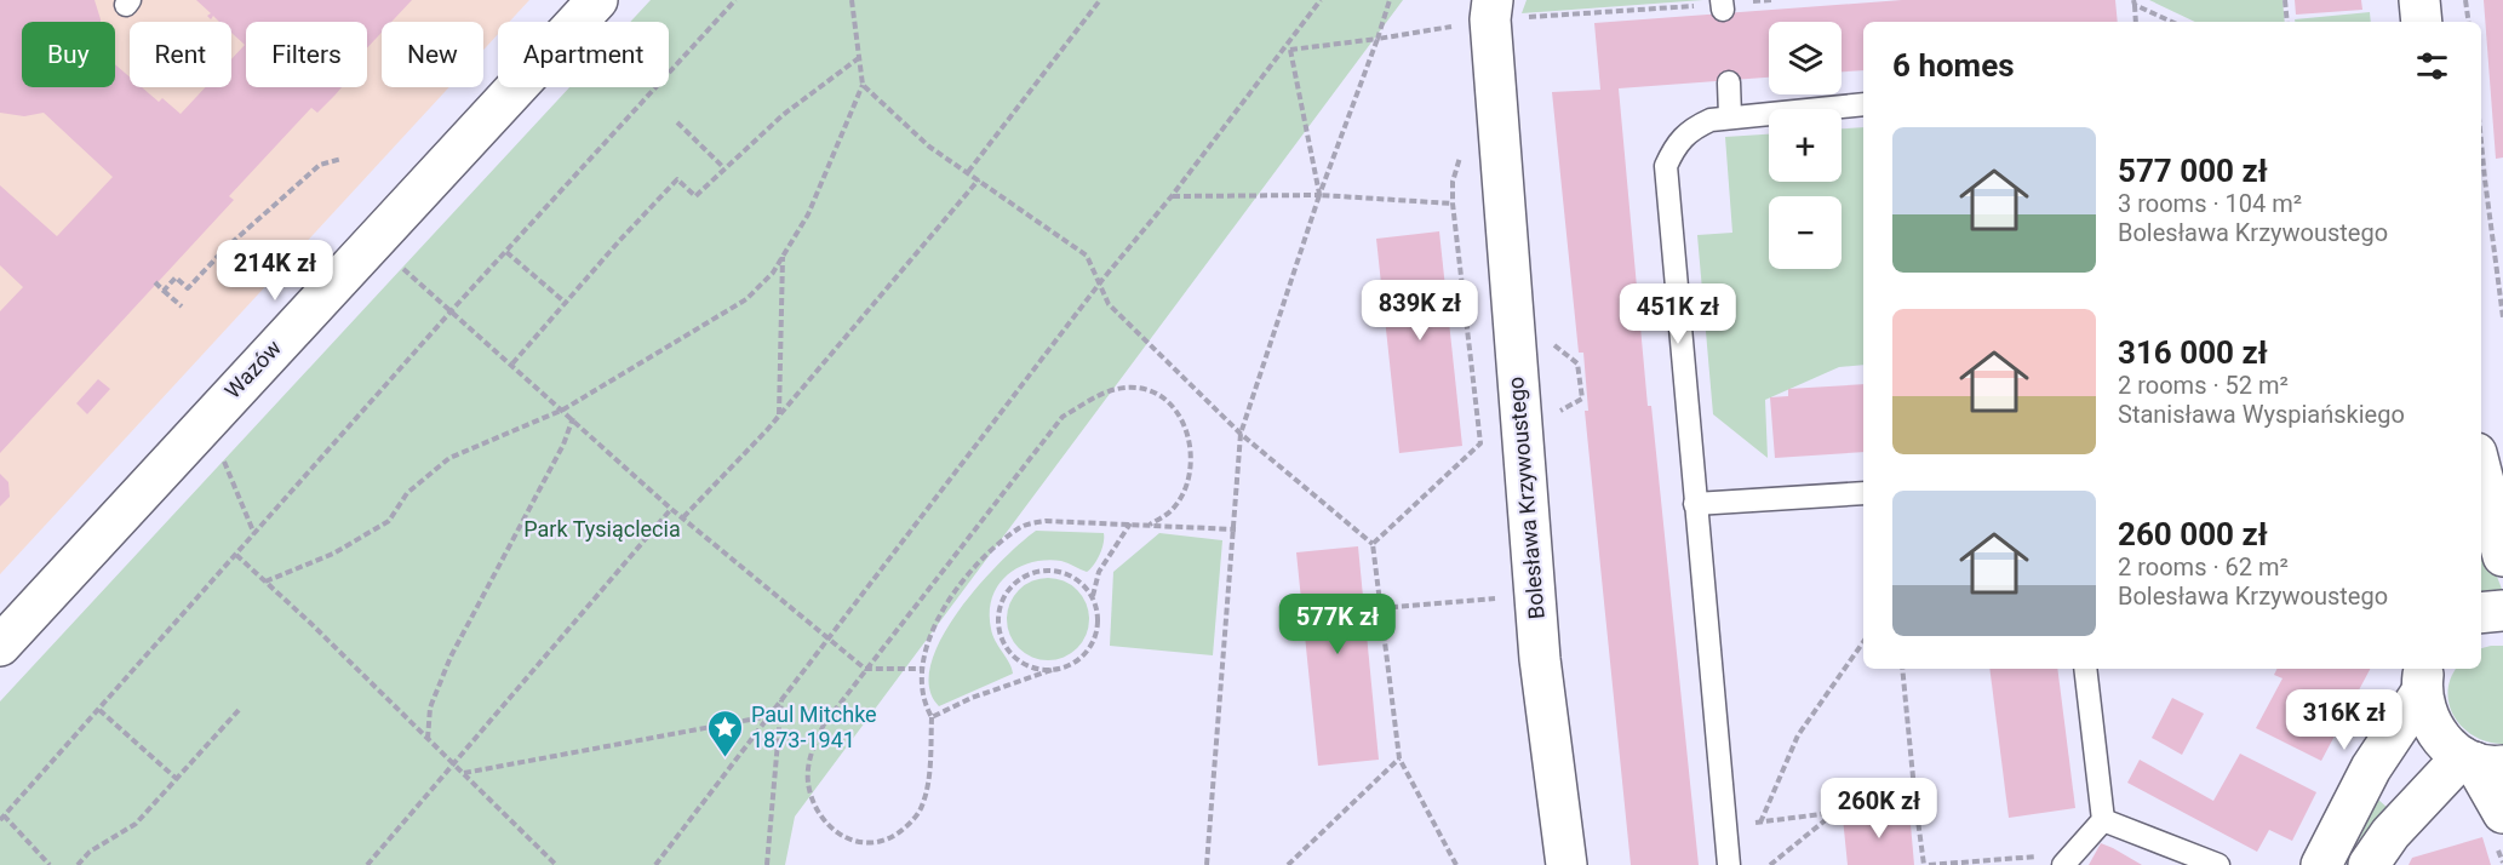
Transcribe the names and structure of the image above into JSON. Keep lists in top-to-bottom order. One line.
{"streets":{"street":["Wazów","Bolesława Krzywoustego"]},"parks":["Park Tysiąclecia"],"places":{"place":["Paul Mitchke 1873-1941"]},"page":{"map_buttons":["+","−"],"chip":["Buy","Rent","Filters","New","Apartment"],"heading":"6 homes","list":[{"name":"577 000 zł","note":"3 rooms · 104 m² · Bolesława Krzywoustego"},{"name":"316 000 zł","note":"2 rooms · 52 m² · Stanisława Wyspiańskiego"},{"name":"260 000 zł","note":"2 rooms · 62 m² · Bolesława Krzywoustego"}],"price":["214K zł","839K zł","451K zł","577K zł","316K zł","260K zł"]}}
